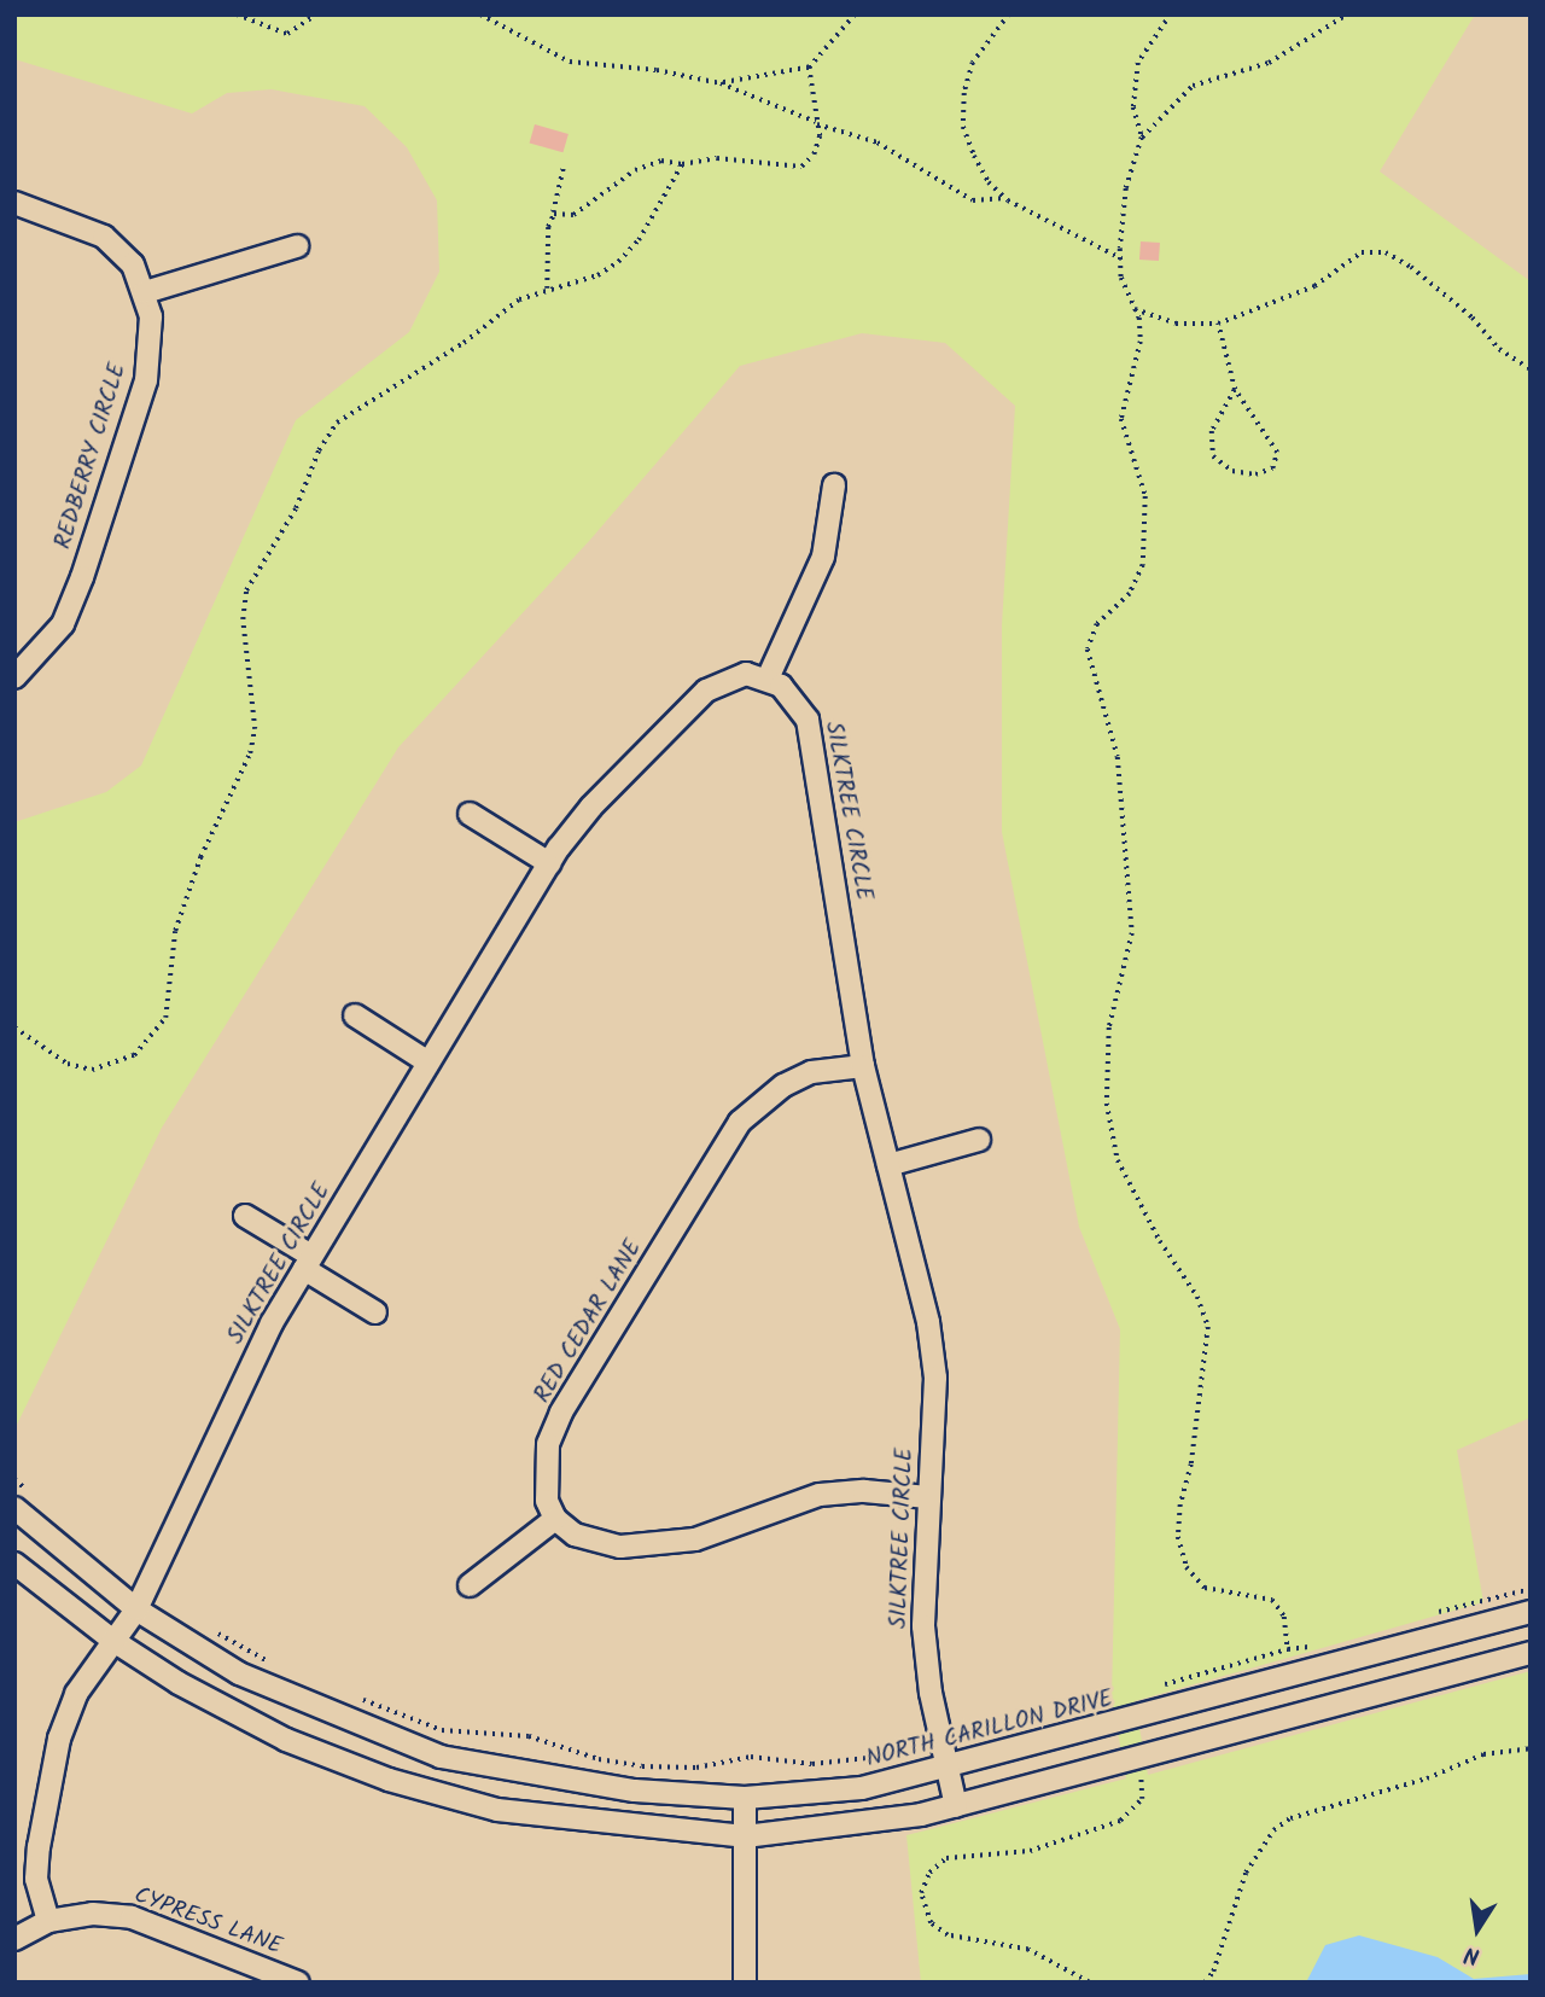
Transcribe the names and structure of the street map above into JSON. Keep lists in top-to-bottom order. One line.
{"streets":{"street":["REDBERRY CIRCLE","SILKTREE CIRCLE","RED CEDAR LANE","NORTH CARILLON DRIVE","CYPRESS LANE"]},"crossings":[["SILKTREE CIRCLE","RED CEDAR LANE"],["SILKTREE CIRCLE","NORTH CARILLON DRIVE"],["SILKTREE CIRCLE","CYPRESS LANE"]],"north":"bottom"}
